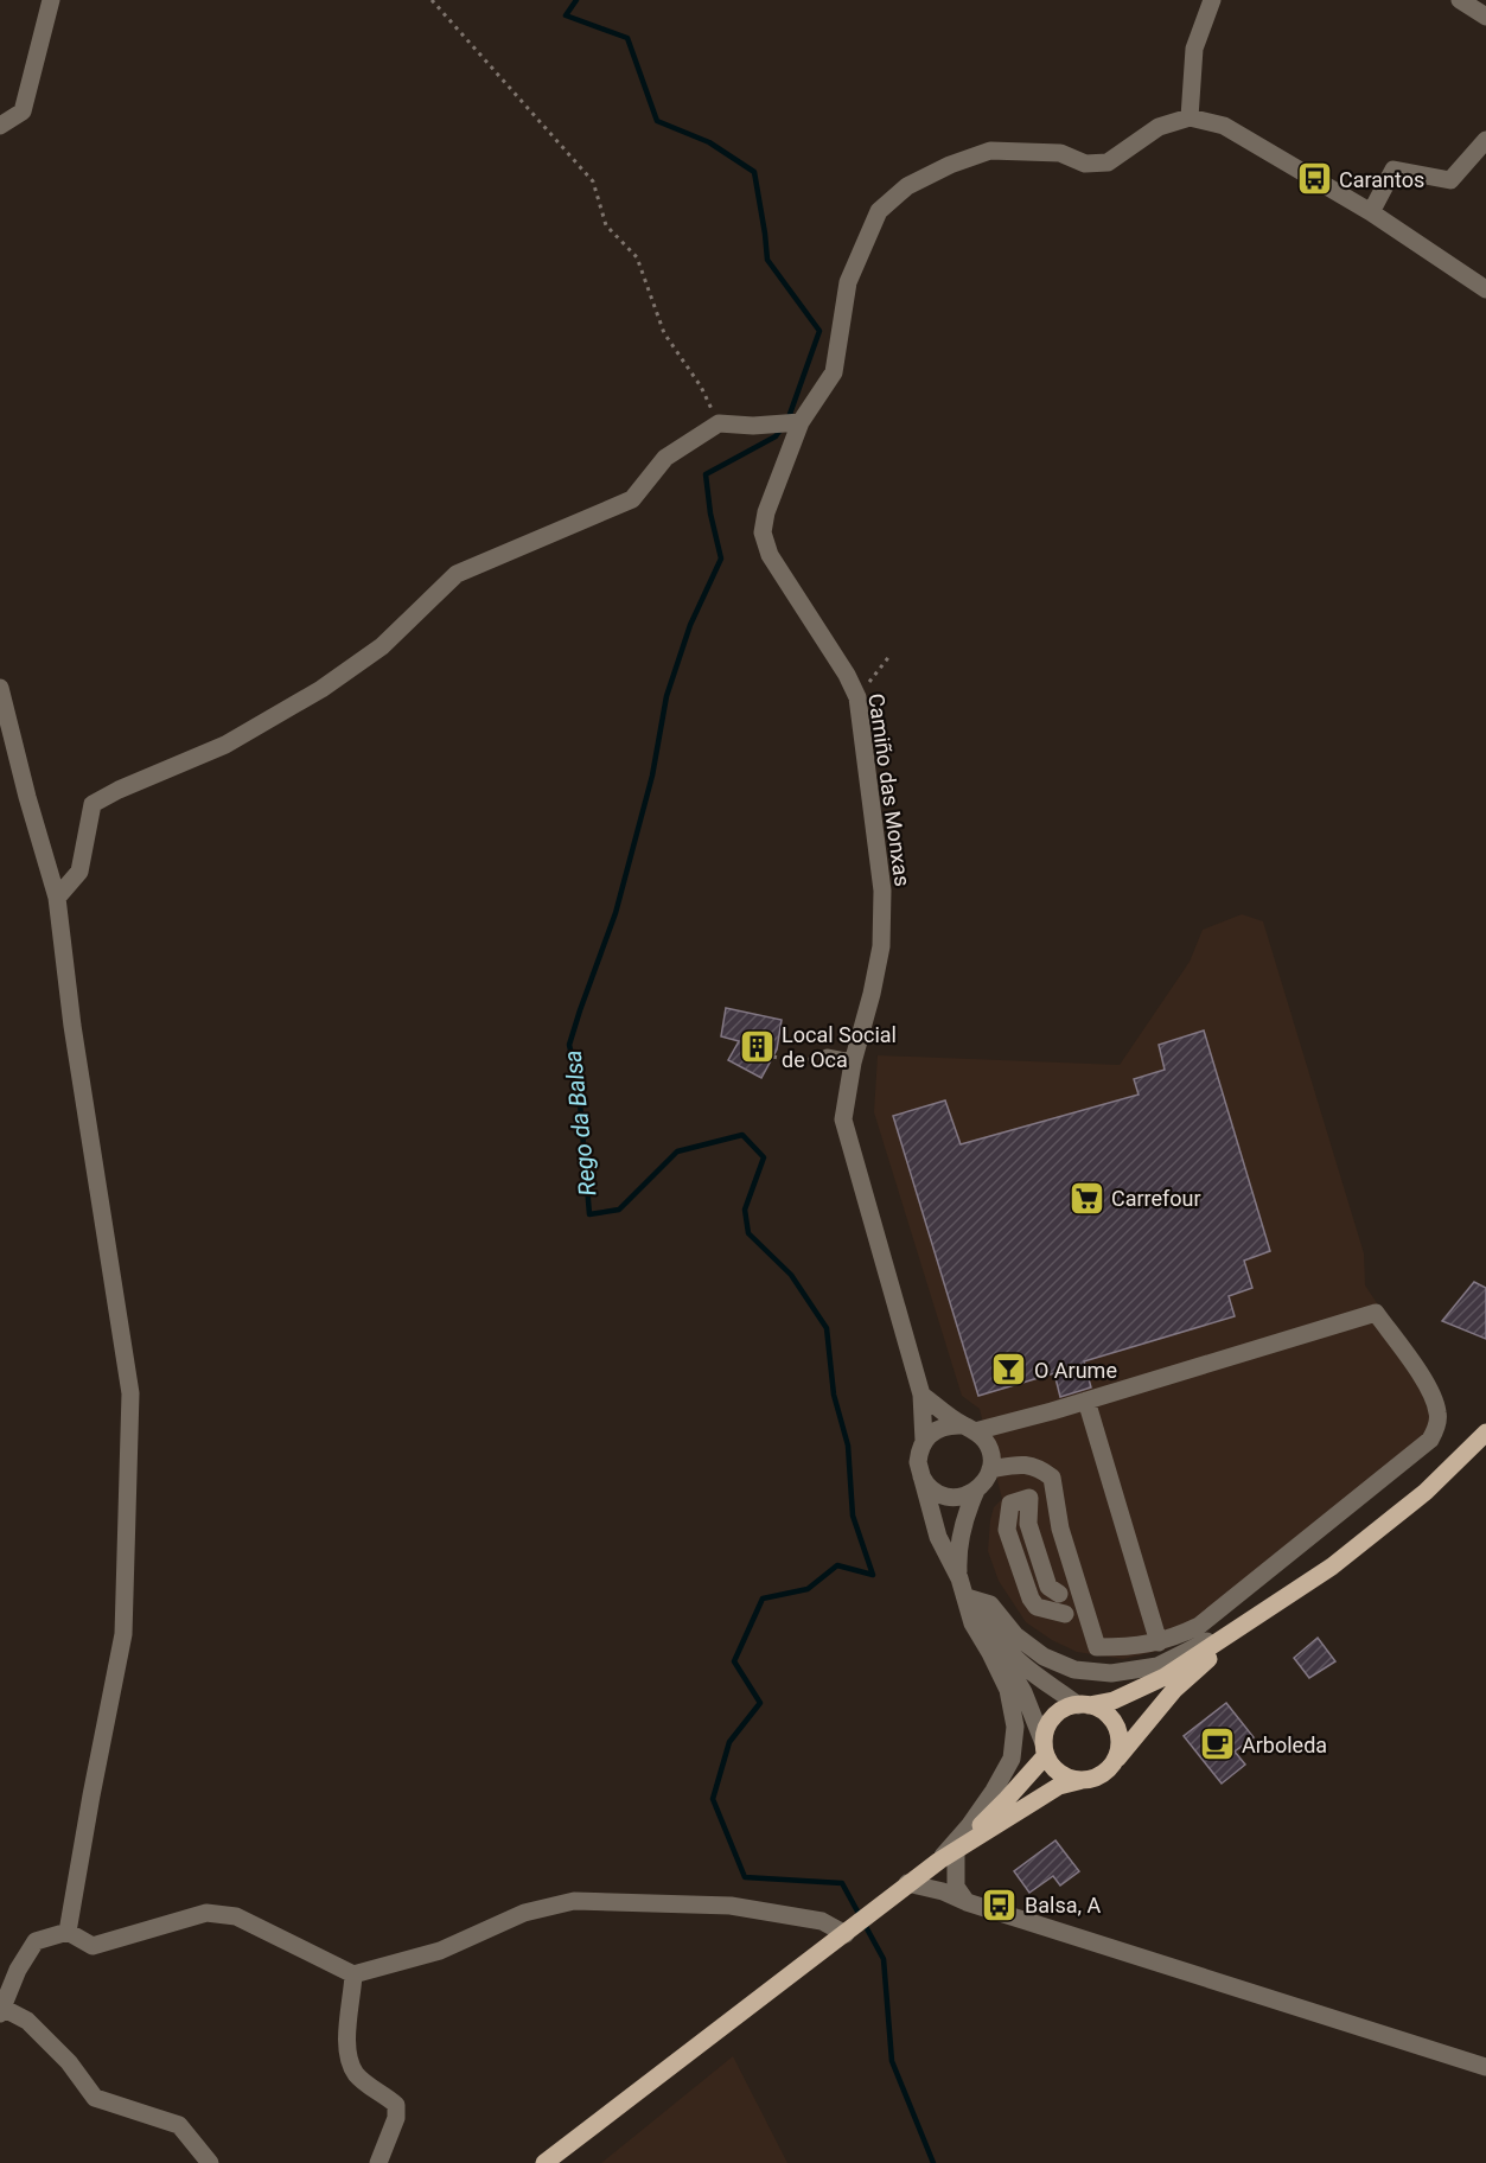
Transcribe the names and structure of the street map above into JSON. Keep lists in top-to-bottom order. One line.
{"streets":{"street":["Camiño das Monxas"]},"water":["Rego da Balsa"],"places":{"bus stop":["Carantos","Balsa, A"],"building":["Local Social de Oca"],"supermarket":["Carrefour"],"bar":["O Arume"],"cafe":["Arboleda"]}}
